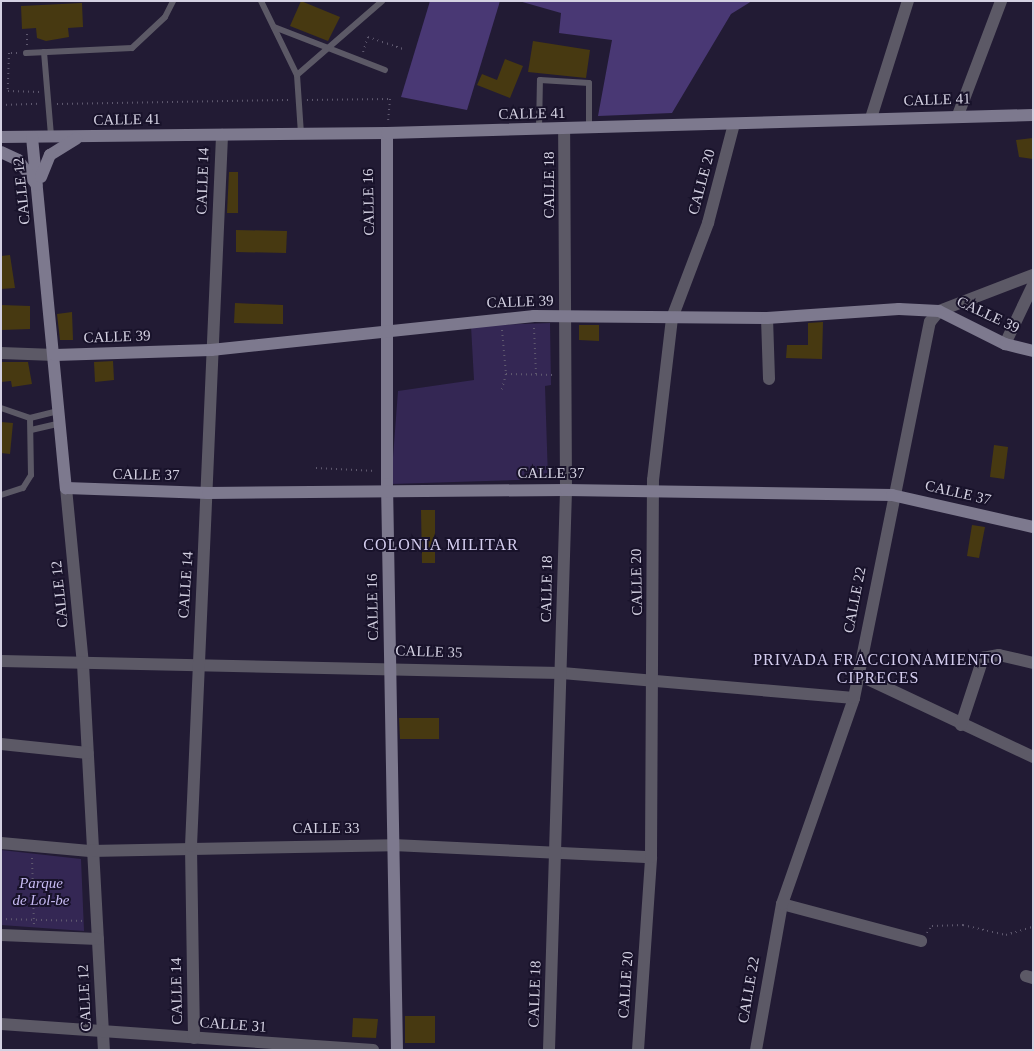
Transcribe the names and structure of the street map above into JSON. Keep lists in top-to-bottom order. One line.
{"streets":{"main road":["CALLE 41","CALLE 12","CALLE 16","CALLE 39","CALLE 37"],"street":["CALLE 14","CALLE 20","CALLE 18","CALLE 22","CALLE 35","CALLE 33","CALLE 31"]},"crossings":[["CALLE 41","CALLE 14"],["CALLE 41","CALLE 20"],["CALLE 41","CALLE 18"],["CALLE 41","CALLE 12"],["CALLE 41","CALLE 16"],["CALLE 14","CALLE 39"],["CALLE 14","CALLE 37"],["CALLE 14","CALLE 35"],["CALLE 14","CALLE 33"],["CALLE 14","CALLE 31"],["CALLE 20","CALLE 39"],["CALLE 20","CALLE 37"],["CALLE 20","CALLE 35"],["CALLE 20","CALLE 33"],["CALLE 18","CALLE 39"],["CALLE 18","CALLE 37"],["CALLE 18","CALLE 35"],["CALLE 18","CALLE 33"],["CALLE 12","CALLE 39"],["CALLE 12","CALLE 37"],["CALLE 12","CALLE 35"],["CALLE 12","CALLE 33"],["CALLE 12","CALLE 31"],["CALLE 16","CALLE 39"],["CALLE 16","CALLE 37"],["CALLE 16","CALLE 35"],["CALLE 16","CALLE 33"],["CALLE 39","CALLE 22"],["CALLE 37","CALLE 22"],["CALLE 22","CALLE 35"]],"districts":["COLONIA MILITAR","PRIVADA FRACCIONAMIENTO CIPRECES"],"parks":["Parque de Lol-be"]}
